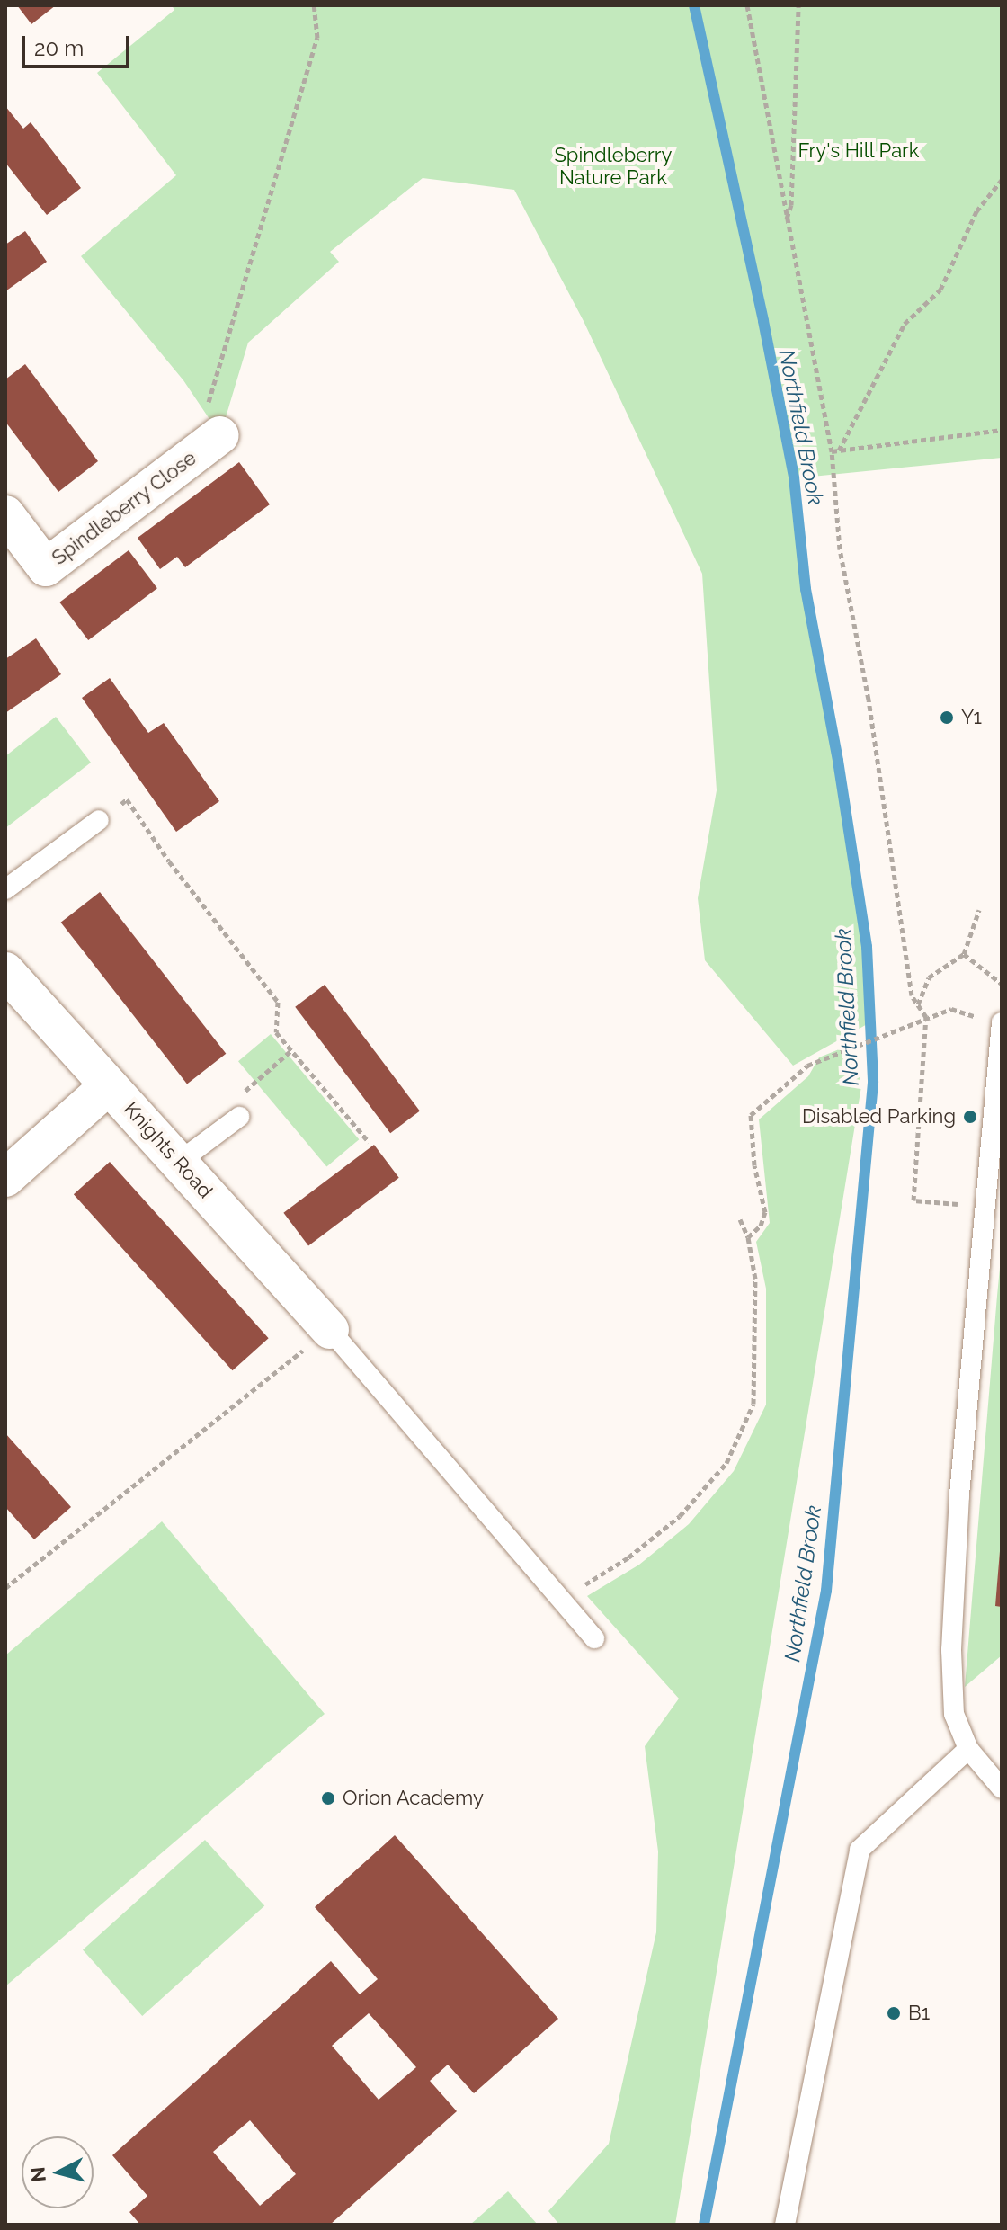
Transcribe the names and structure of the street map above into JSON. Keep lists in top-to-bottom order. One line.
{"streets":{"street":["Spindleberry Close","Knights Road"]},"water":["Northfield Brook"],"parks":["Fry's Hill Park","Spindleberry Nature Park"],"places":["Y1","Disabled Parking","Orion Academy","B1"],"scale_bar":"20 m","north":"left"}
